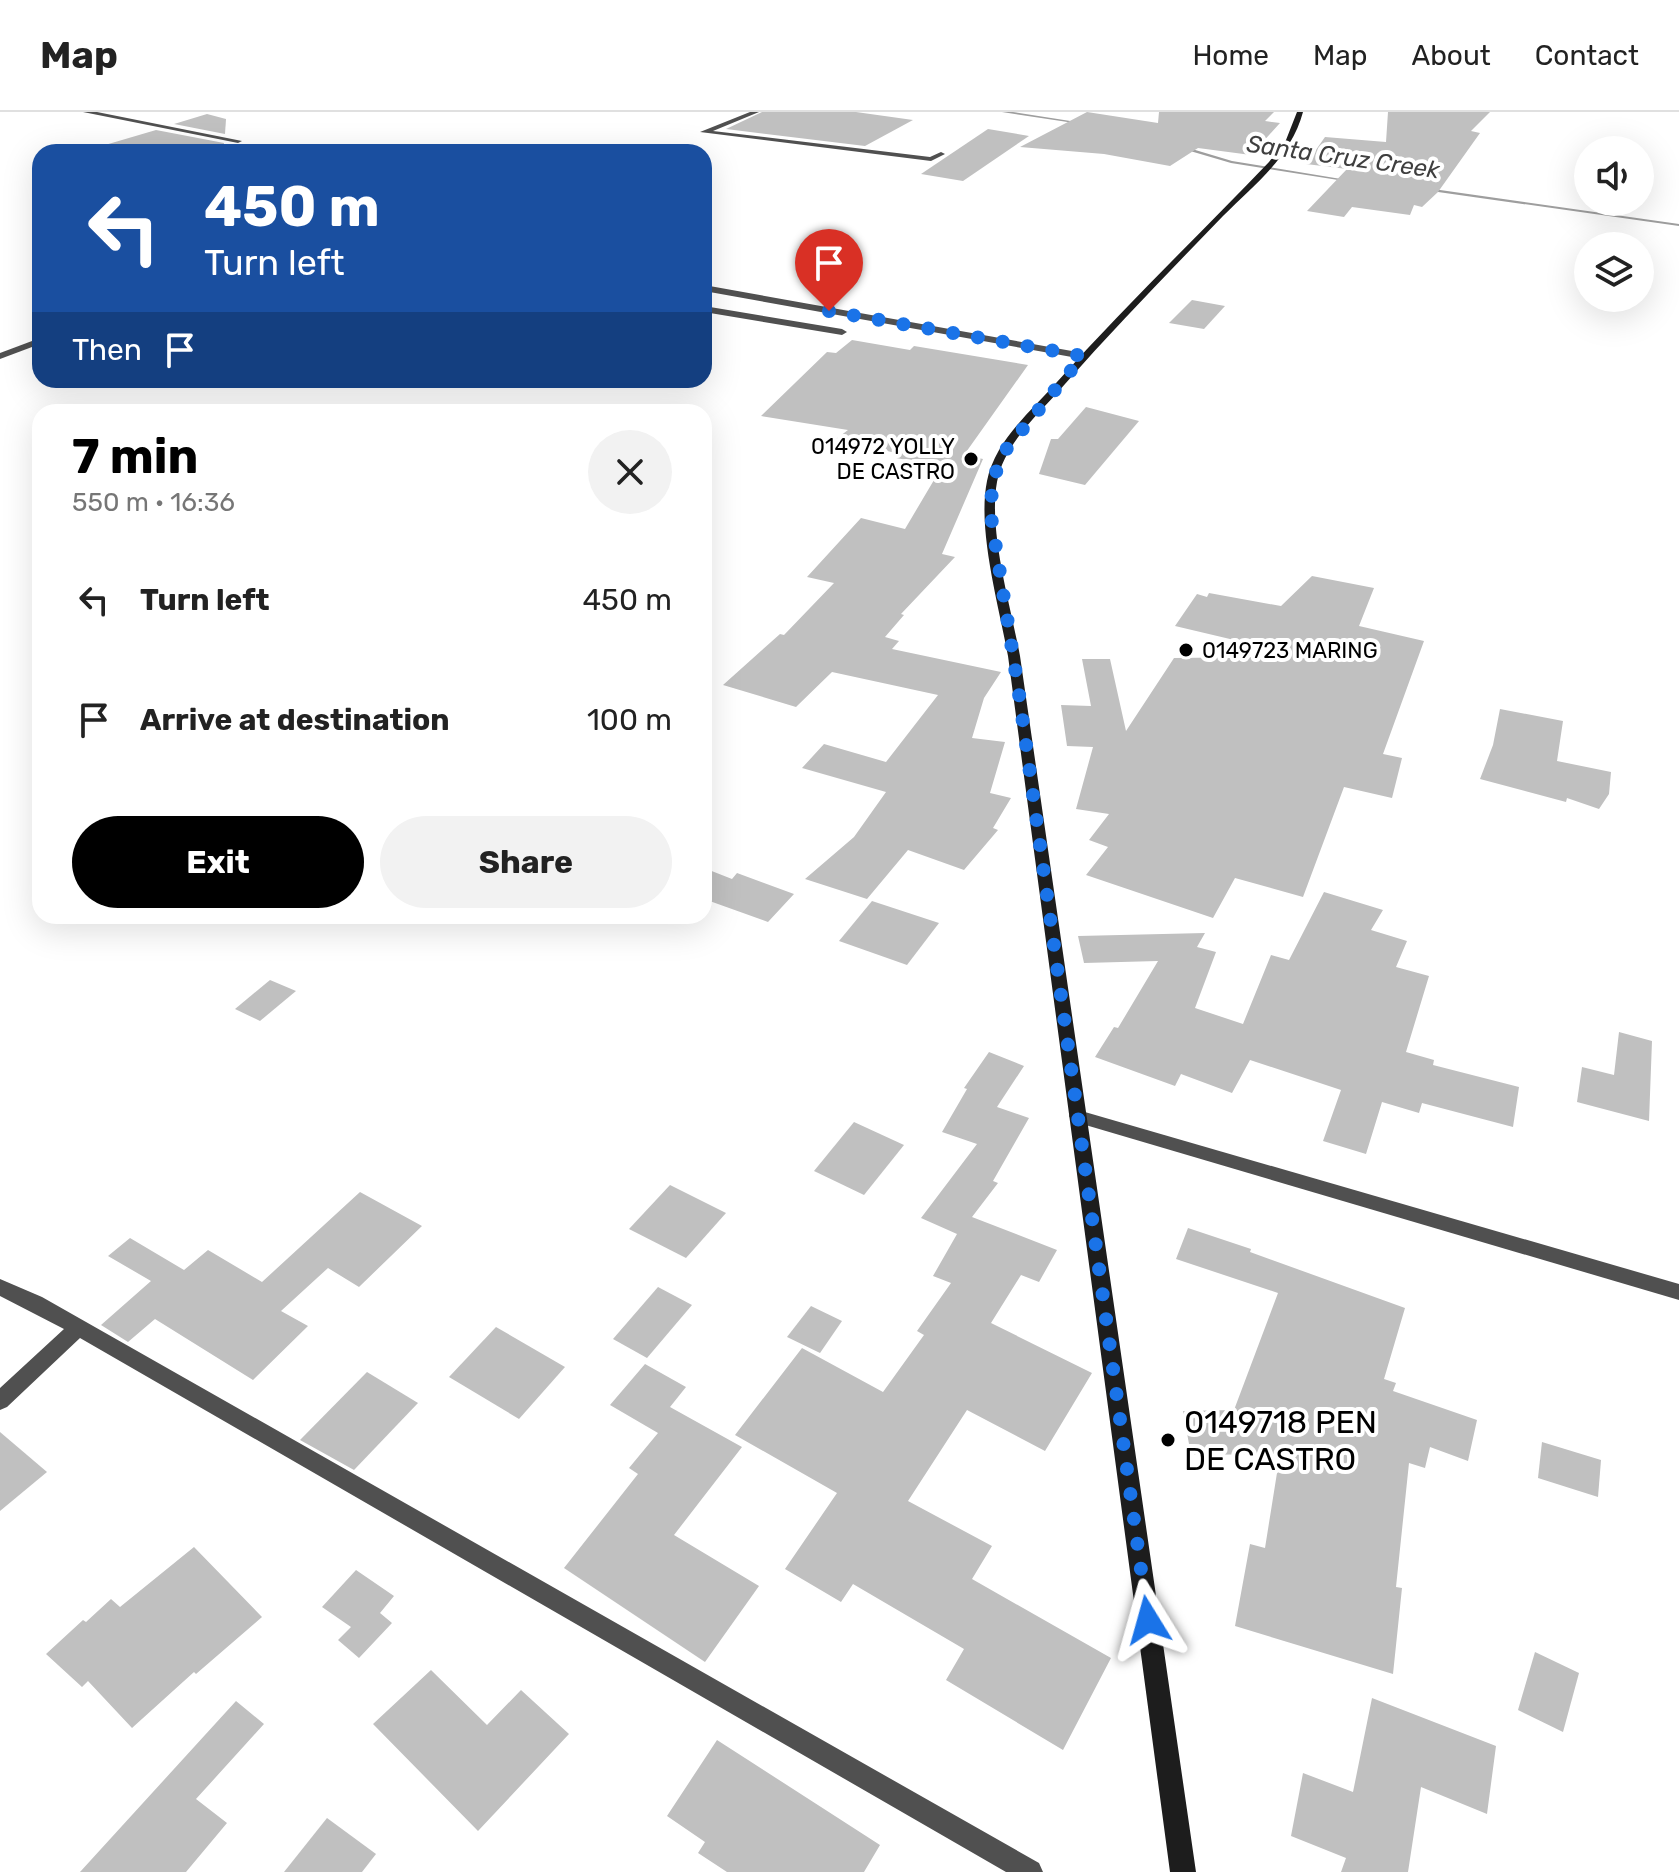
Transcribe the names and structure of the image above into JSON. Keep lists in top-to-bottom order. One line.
{"water":["Santa Cruz Creek"],"places":["014972 YOLLY DE CASTRO","0149723 MARING","0149718 PEN DE CASTRO"],"page":{"header":"Map","nav":["Home","Map","About","Contact"],"turn":["450 m","Turn left"],"then":"Then","heading":["7 min","550 m · 16:36"],"list":[{"name":"Turn left","value":"450 m"},{"name":"Arrive at destination","value":"100 m"}],"buttons":["Exit","Share"]}}
